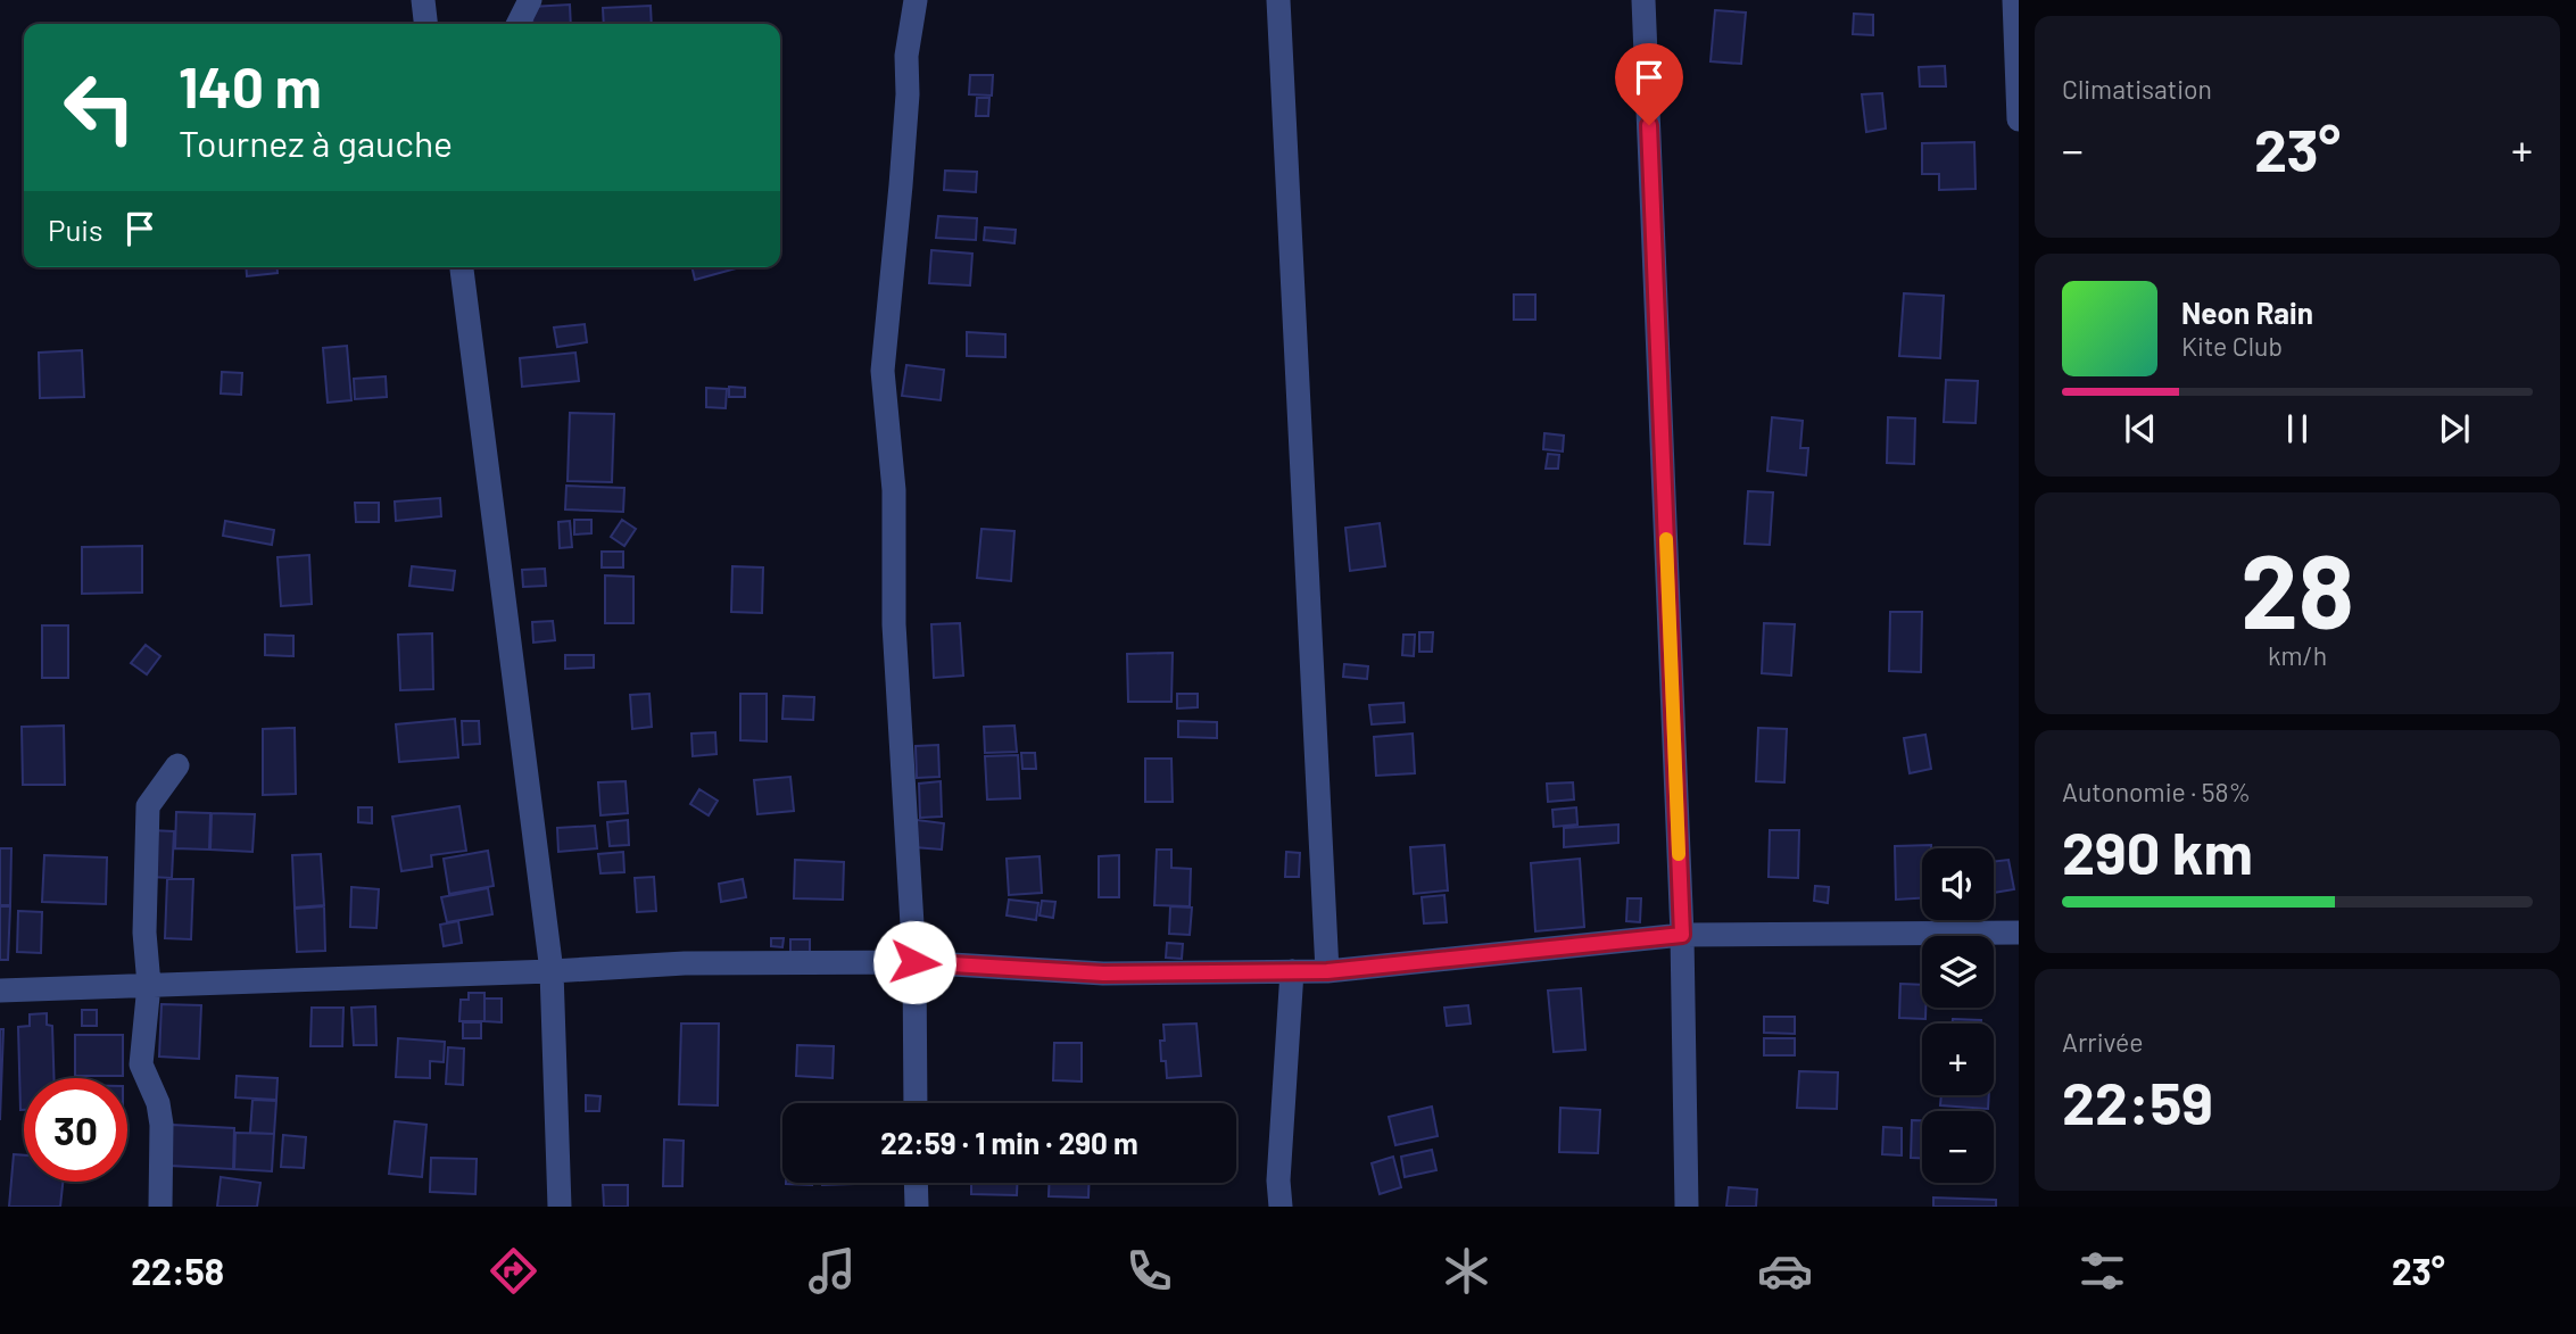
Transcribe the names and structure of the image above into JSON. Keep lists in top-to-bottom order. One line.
{"page":{"tile":["Climatisation",["28","km/h"],["Autonomie · 58%","290 km"],["Arrivée","22:59"]],"turn":["140 m","Tournez à gauche"],"heat":["−","23°","+"],"then":"Puis","song":["Neon Rain","Kite Club"],"map_buttons":["+","−"],"limit":"30","trip":"22:59 · 1 min · 290 m","tabs":["22:58","23°"]}}
